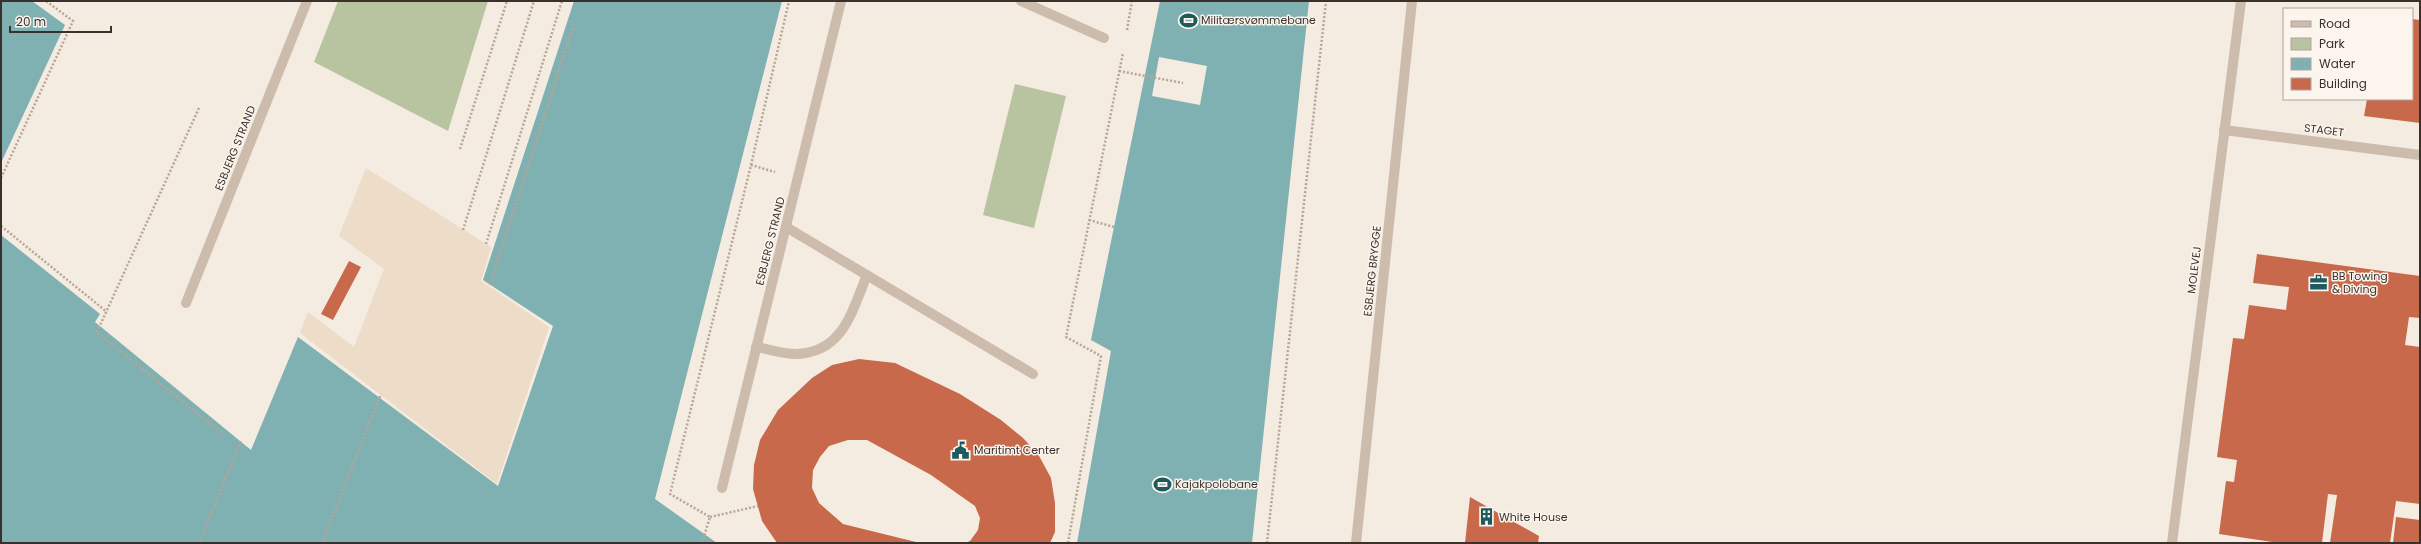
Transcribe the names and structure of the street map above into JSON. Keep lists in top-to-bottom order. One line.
{"streets":{"street":["STAGET","ESBJERG STRAND","MOLEVEJ","ESBJERG BRYGGE"]},"crossings":[["STAGET","MOLEVEJ"]],"places":{"sports":["Militærsvømmebane","Kajakpolobane"],"office":["BB Towing & Diving"],"public building":["Maritimt Center"],"building":["White House"]},"legend":["Road","Park","Water","Building"],"scale_bar":"20 m"}
